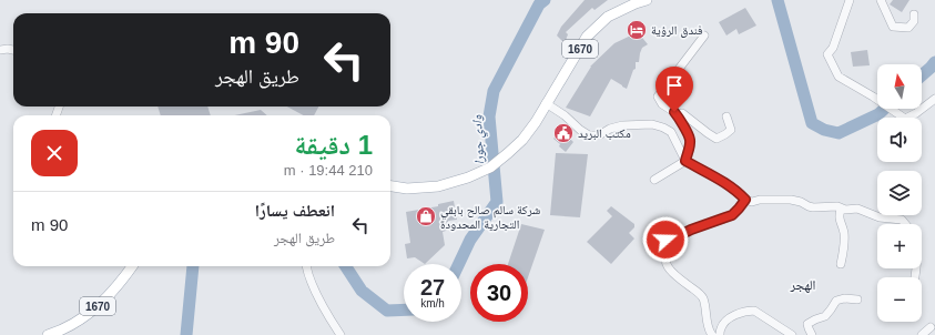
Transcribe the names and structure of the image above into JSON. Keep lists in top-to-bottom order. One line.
{"streets":{"main road":["1670"]},"districts":["الهجر"],"water":["وادي جورا"],"places":{"hotel":["فندق الرؤية"],"public building":["مكتب البريد"],"shop":["شركة سالم صالح بابقي التجارية المحدودة"]},"north":"top","page":{"turn":["90 m","طريق الهجر"],"map_buttons":["+","−"],"heading":["1 دقيقة","210 m · 19:44"],"list":[{"name":"انعطف يسارًا","note":"طريق الهجر","value":"90 m"}],"speed":"27 km/h","limit":"30"}}
